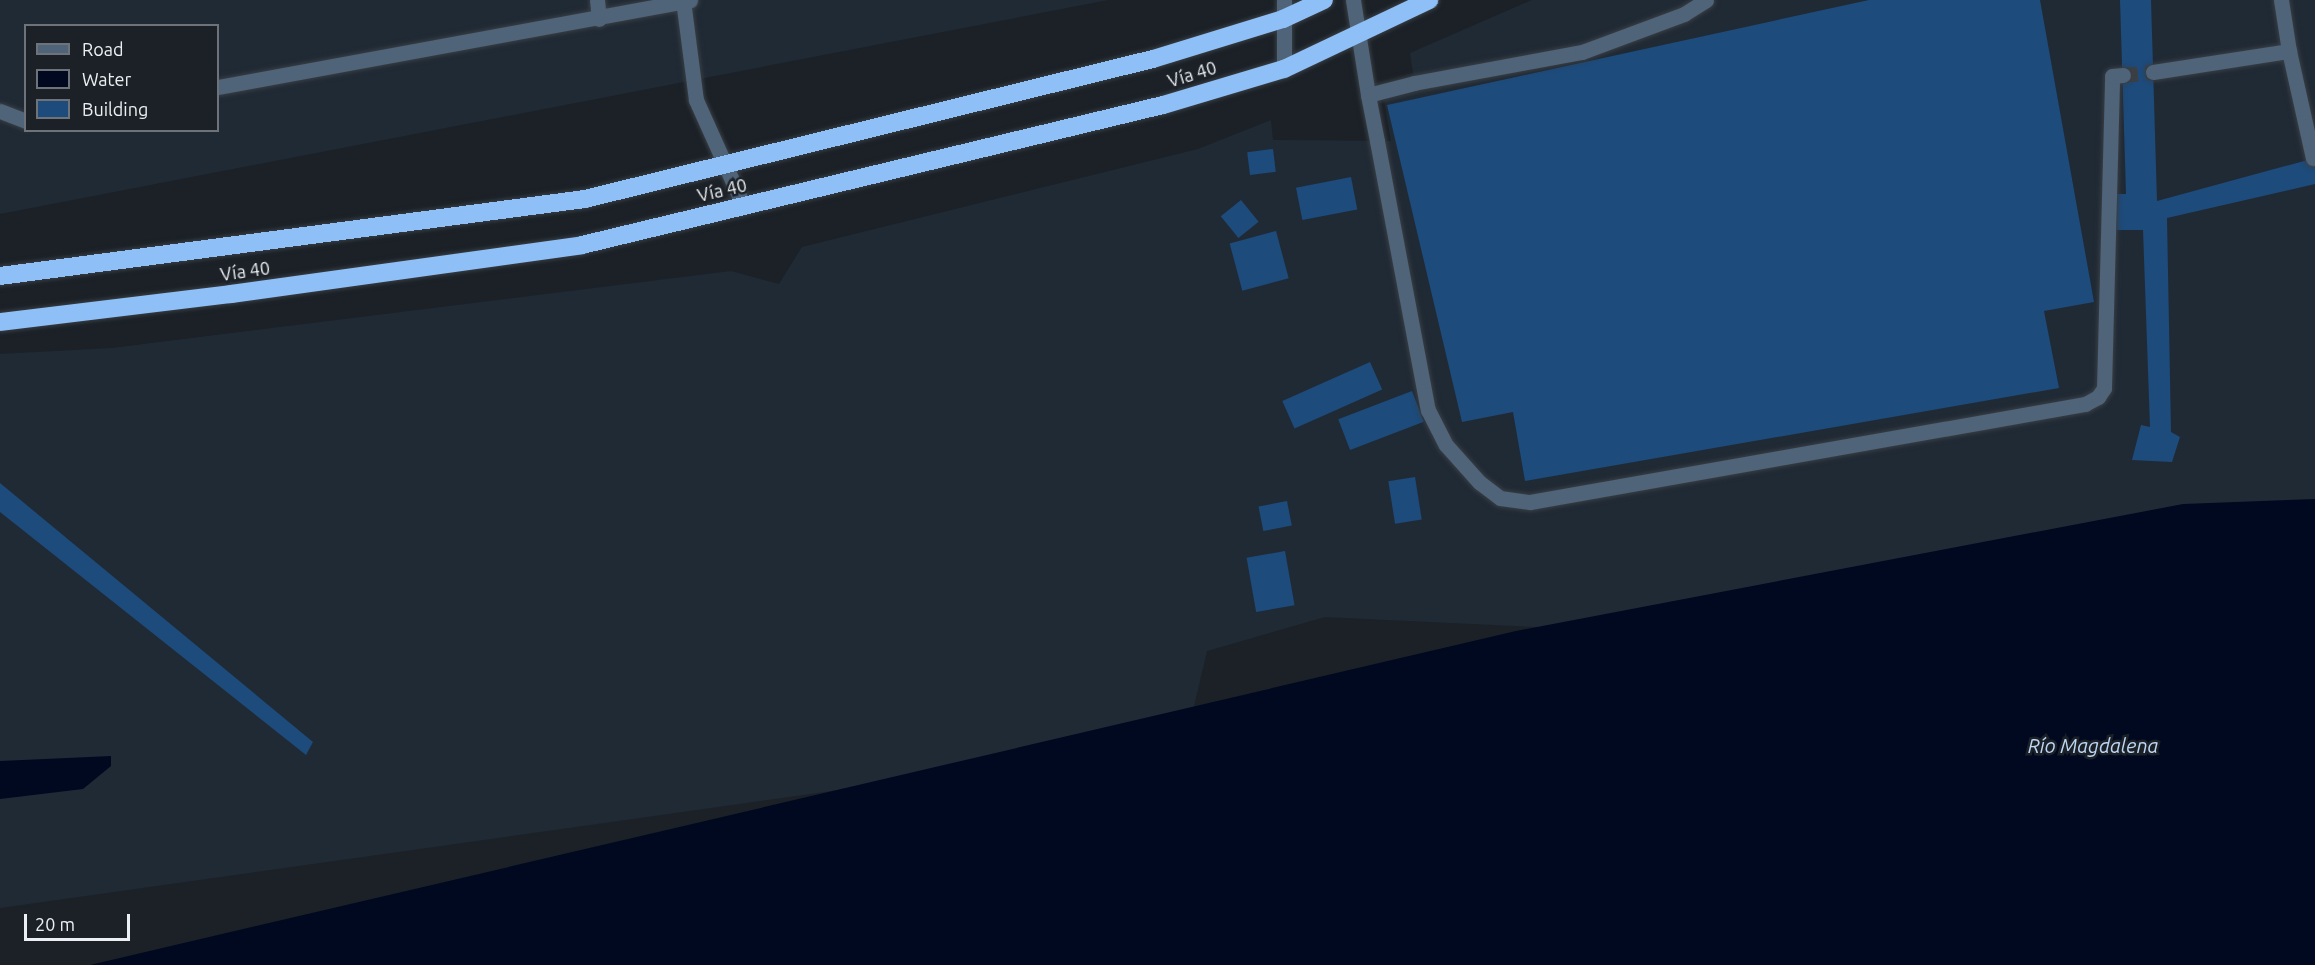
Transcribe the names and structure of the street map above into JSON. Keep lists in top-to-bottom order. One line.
{"streets":{"highway":["Vía 40"]},"water":["Río Magdalena"],"legend":["Road","Water","Building"],"scale_bar":"20 m"}
